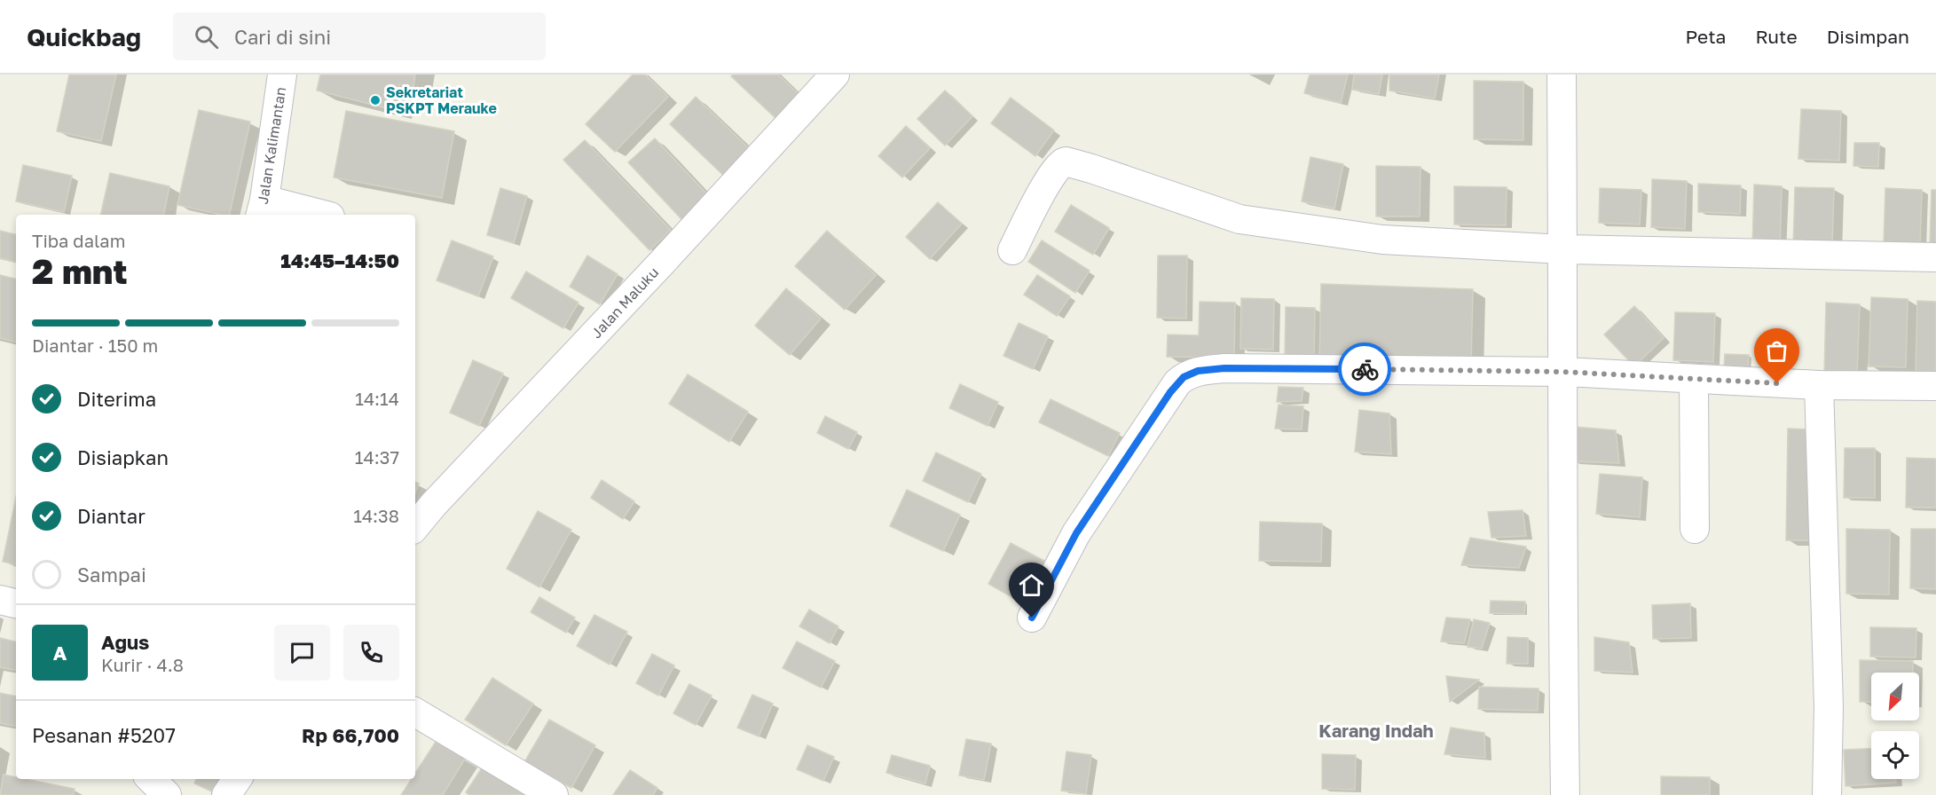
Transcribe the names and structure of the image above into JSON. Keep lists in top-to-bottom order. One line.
{"streets":{"street":["Jalan Kalimantan","Jalan Maluku"]},"districts":["Karang Indah"],"places":["Sekretariat PSKPT Merauke"],"north":"bottom left","page":{"header":"Quickbag","search":"Cari di sini","nav":["Peta","Rute","Disimpan"],"heading":["2 mnt","Tiba dalam","14:45–14:50"],"panel":["Agus","Kurir · 4.8","Pesanan #5207","Rp 66,700"],"bar":"Diantar · 150 m","list":[["Diterima","14:14"],["Disiapkan","14:37"],["Diantar","14:38"],"Sampai"],"round":"A"}}
